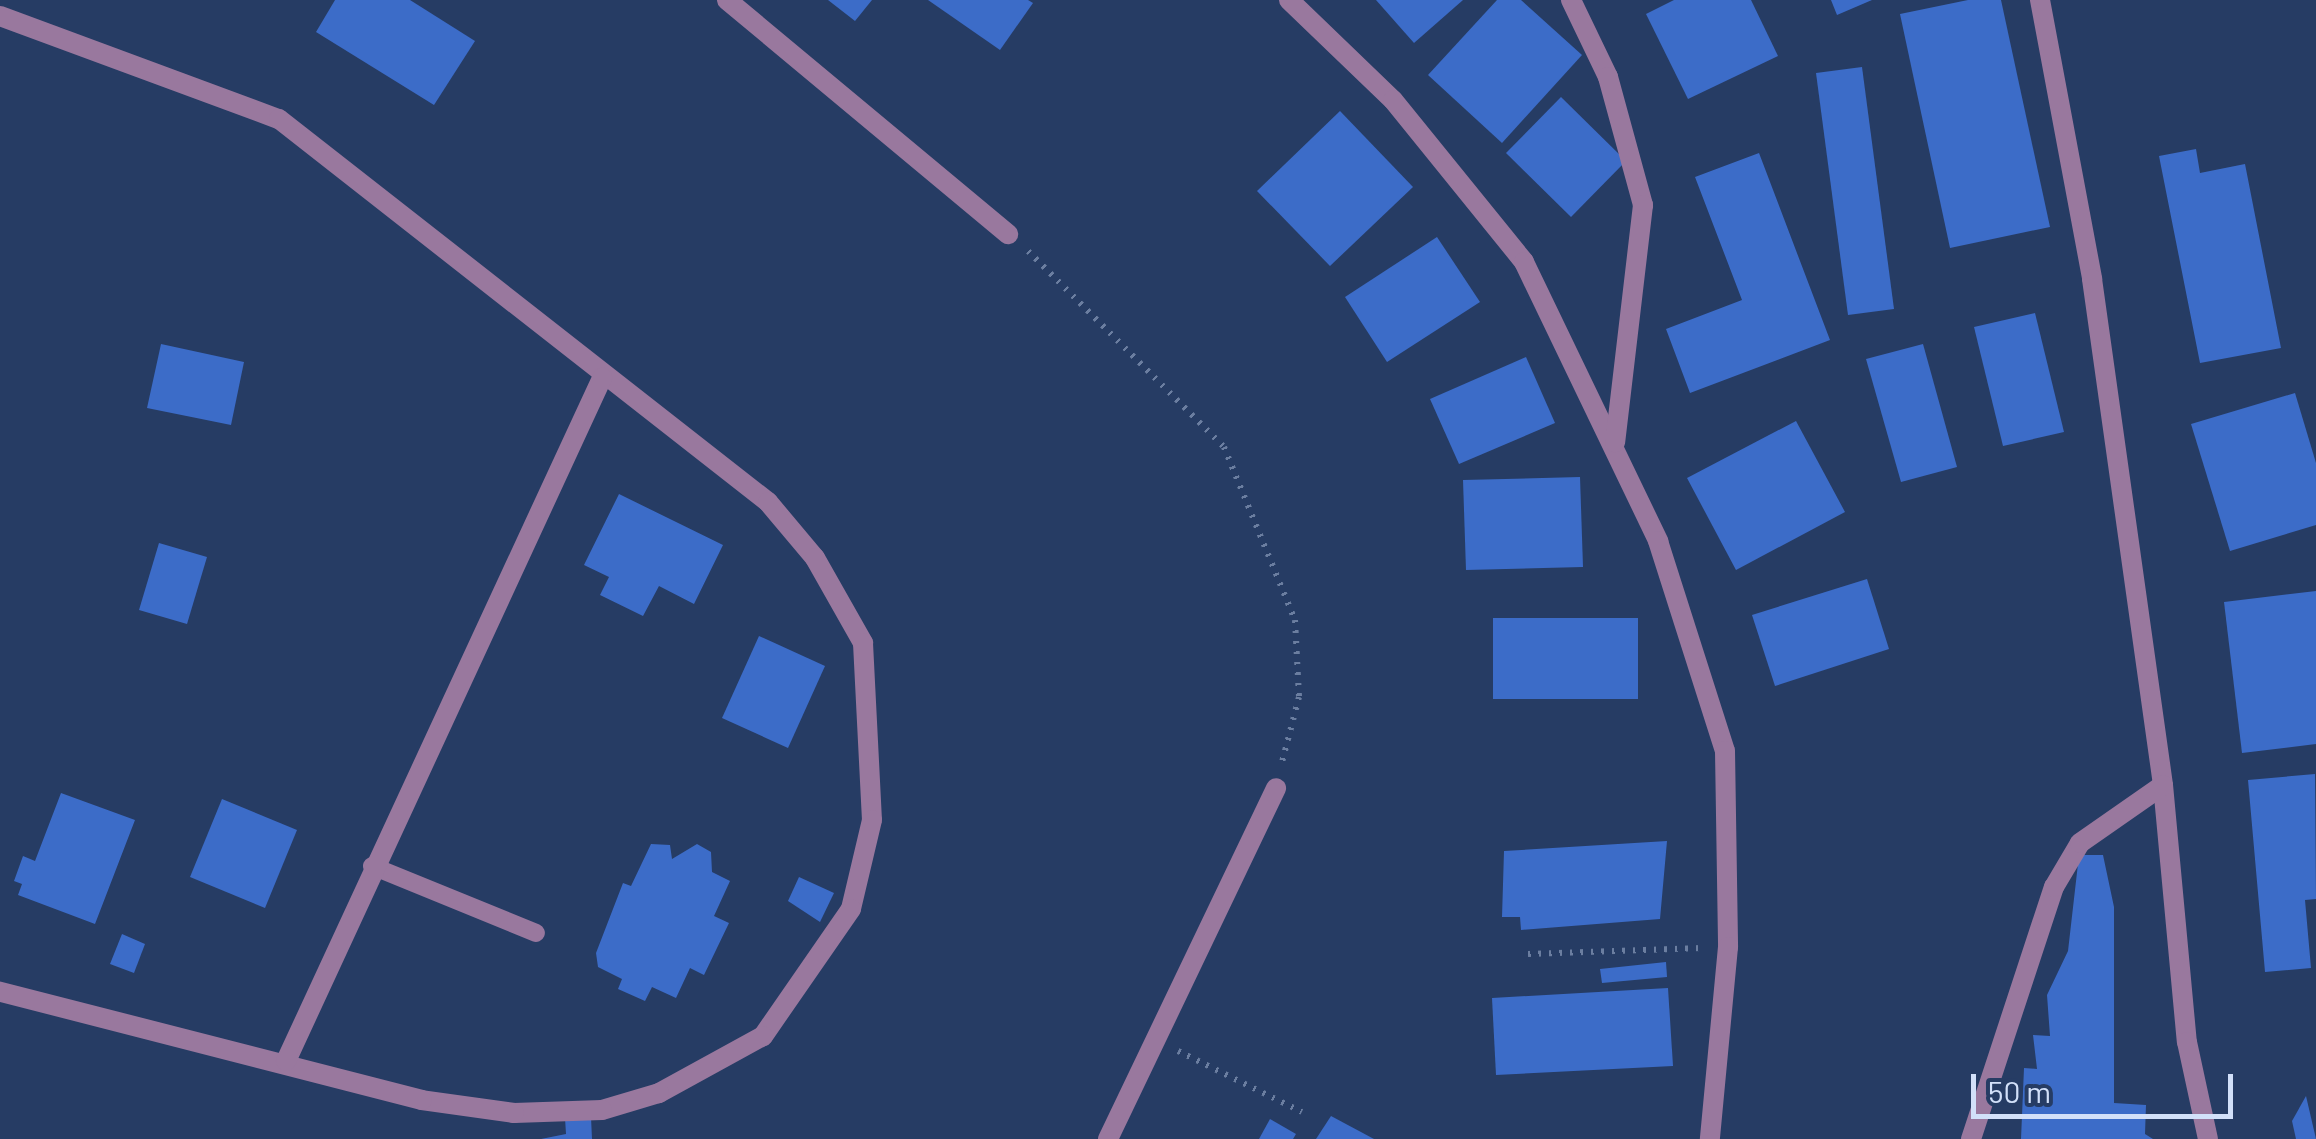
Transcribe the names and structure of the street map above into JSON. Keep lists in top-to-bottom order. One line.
{"scale_bar":"50 m"}
